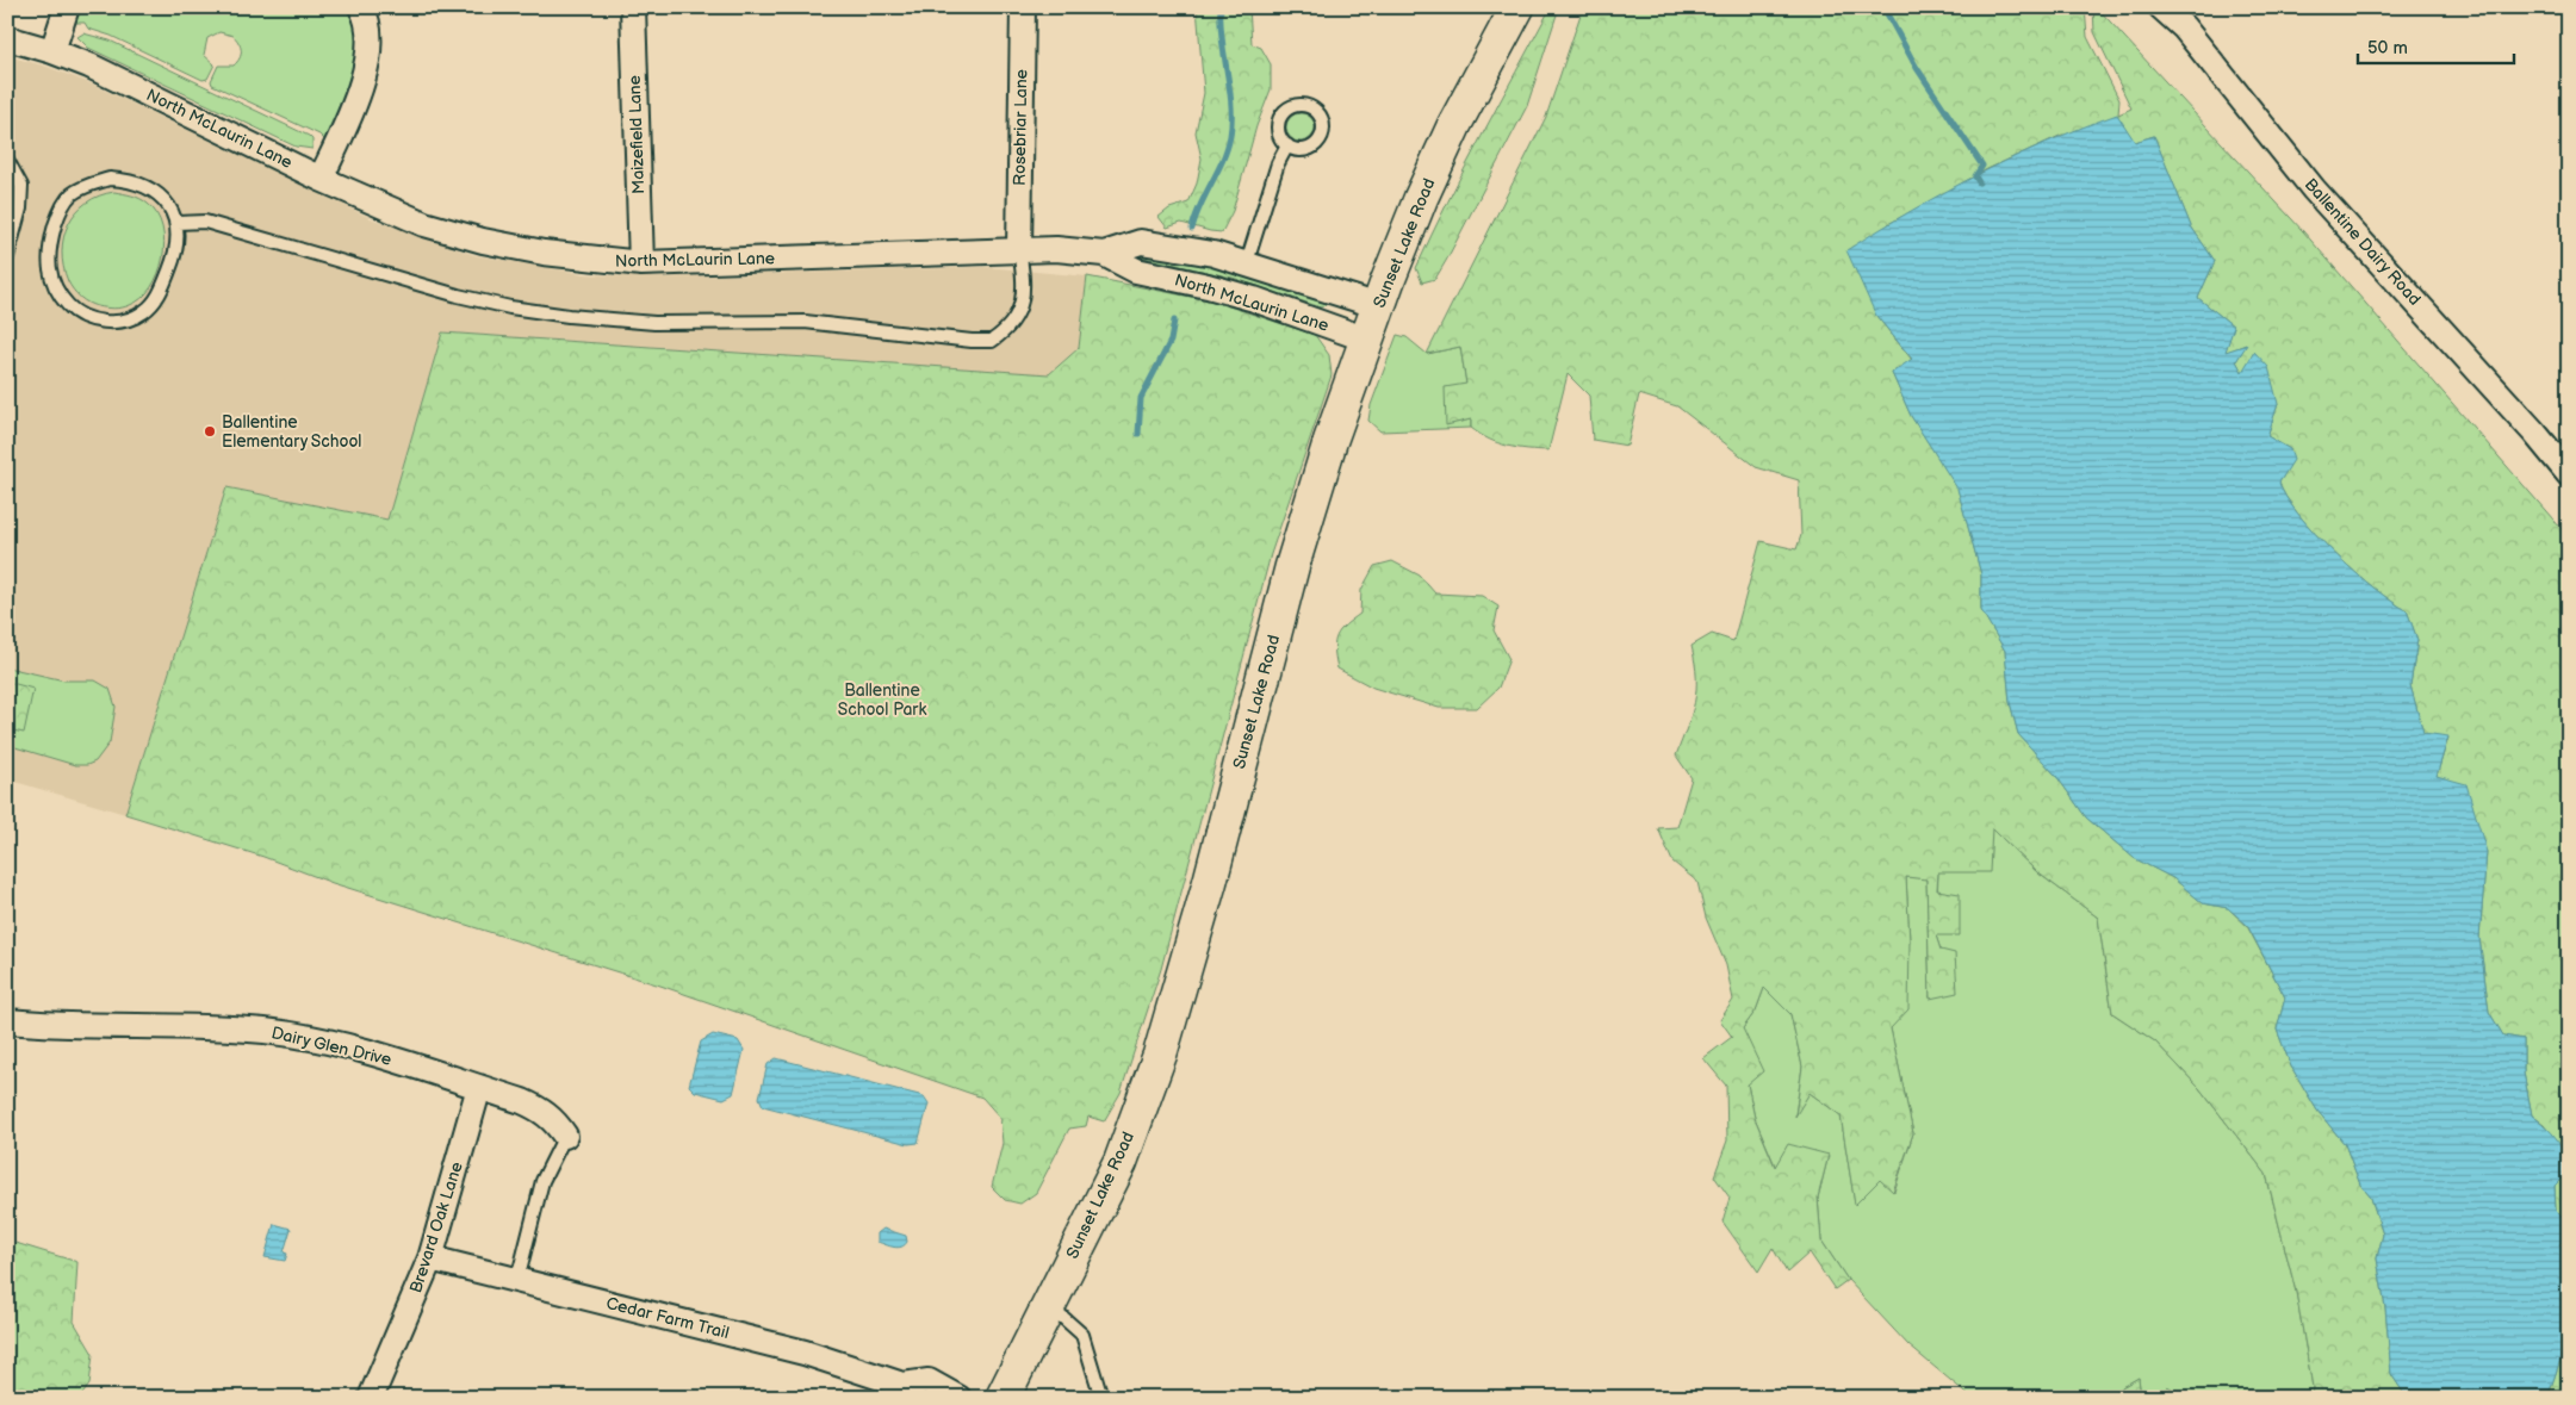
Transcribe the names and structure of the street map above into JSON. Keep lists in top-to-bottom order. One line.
{"streets":{"main road":["Sunset Lake Road"],"street":["Rosebriar Lane","North McLaurin Lane","Maizefield Lane","Ballentine Dairy Road","Dairy Glen Drive","Brevard Oak Lane","Cedar Farm Trail"]},"crossings":[["Rosebriar Lane","North McLaurin Lane"],["North McLaurin Lane","Maizefield Lane"],["North McLaurin Lane","Sunset Lake Road"],["Dairy Glen Drive","Brevard Oak Lane"],["Brevard Oak Lane","Cedar Farm Trail"]],"parks":["Ballentine School Park"],"places":["Ballentine Elementary School"],"scale_bar":"50 m"}
